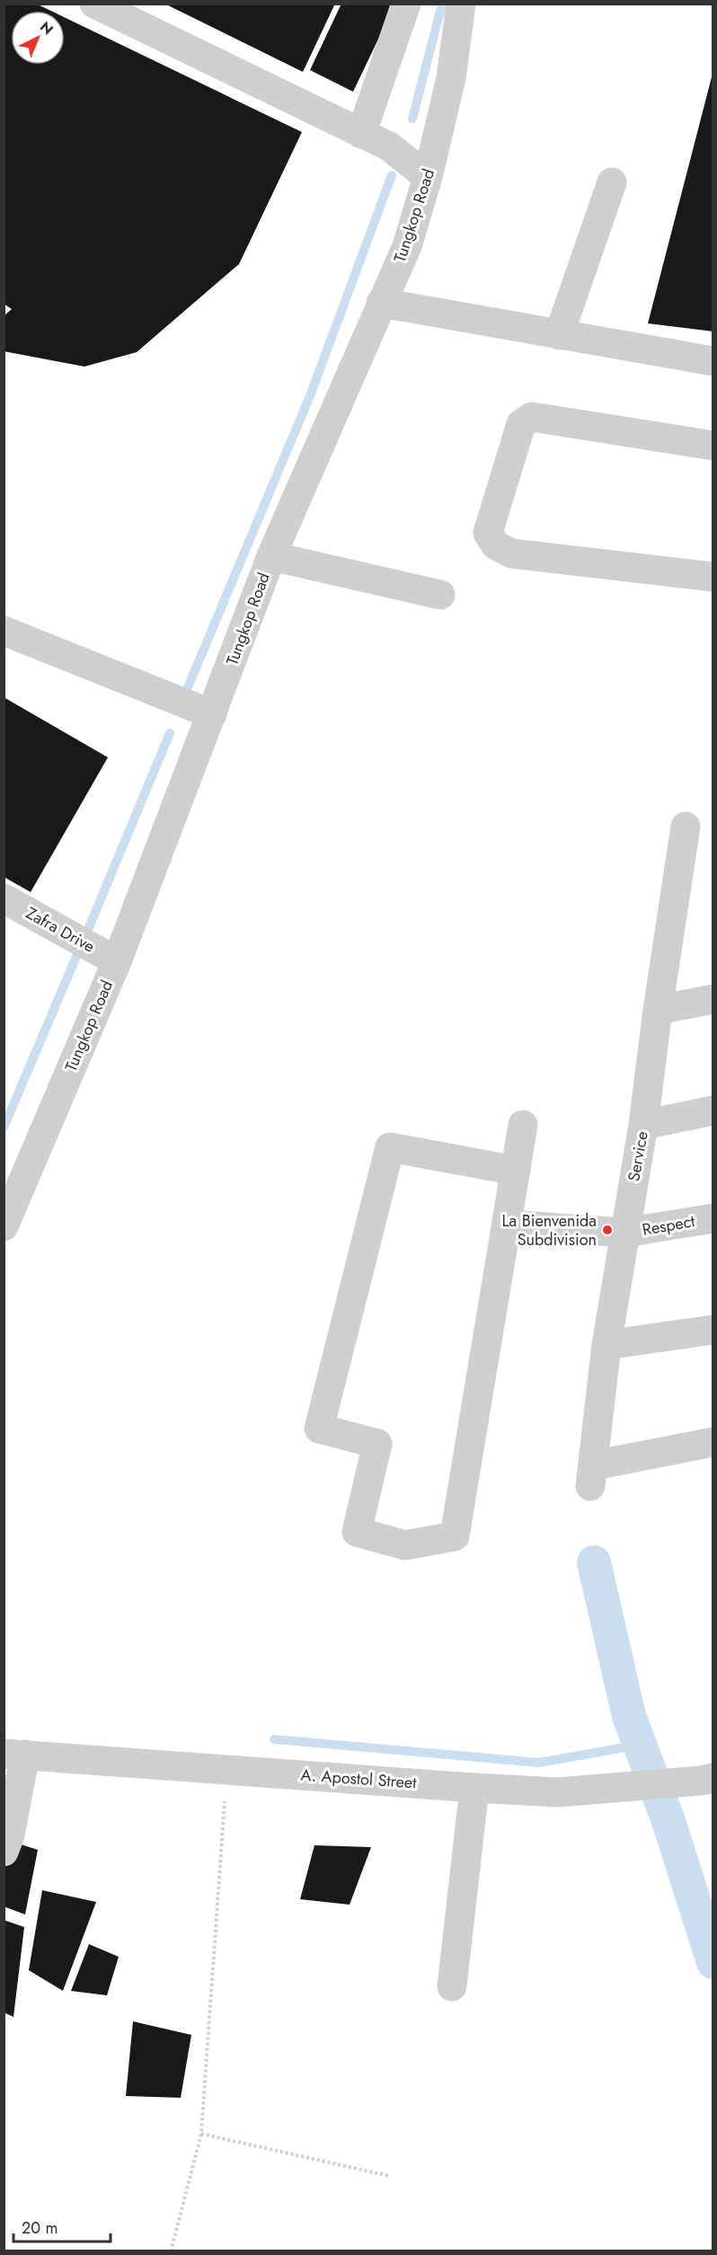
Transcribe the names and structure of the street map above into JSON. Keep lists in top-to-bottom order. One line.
{"streets":{"street":["Tungkop Road","Zafra Drive","Service","Respect","A. Apostol Street"]},"crossings":[["Tungkop Road","Zafra Drive"],["Service","Respect"]],"places":["La Bienvenida Subdivision"],"scale_bar":"20 m","north":"top right"}
